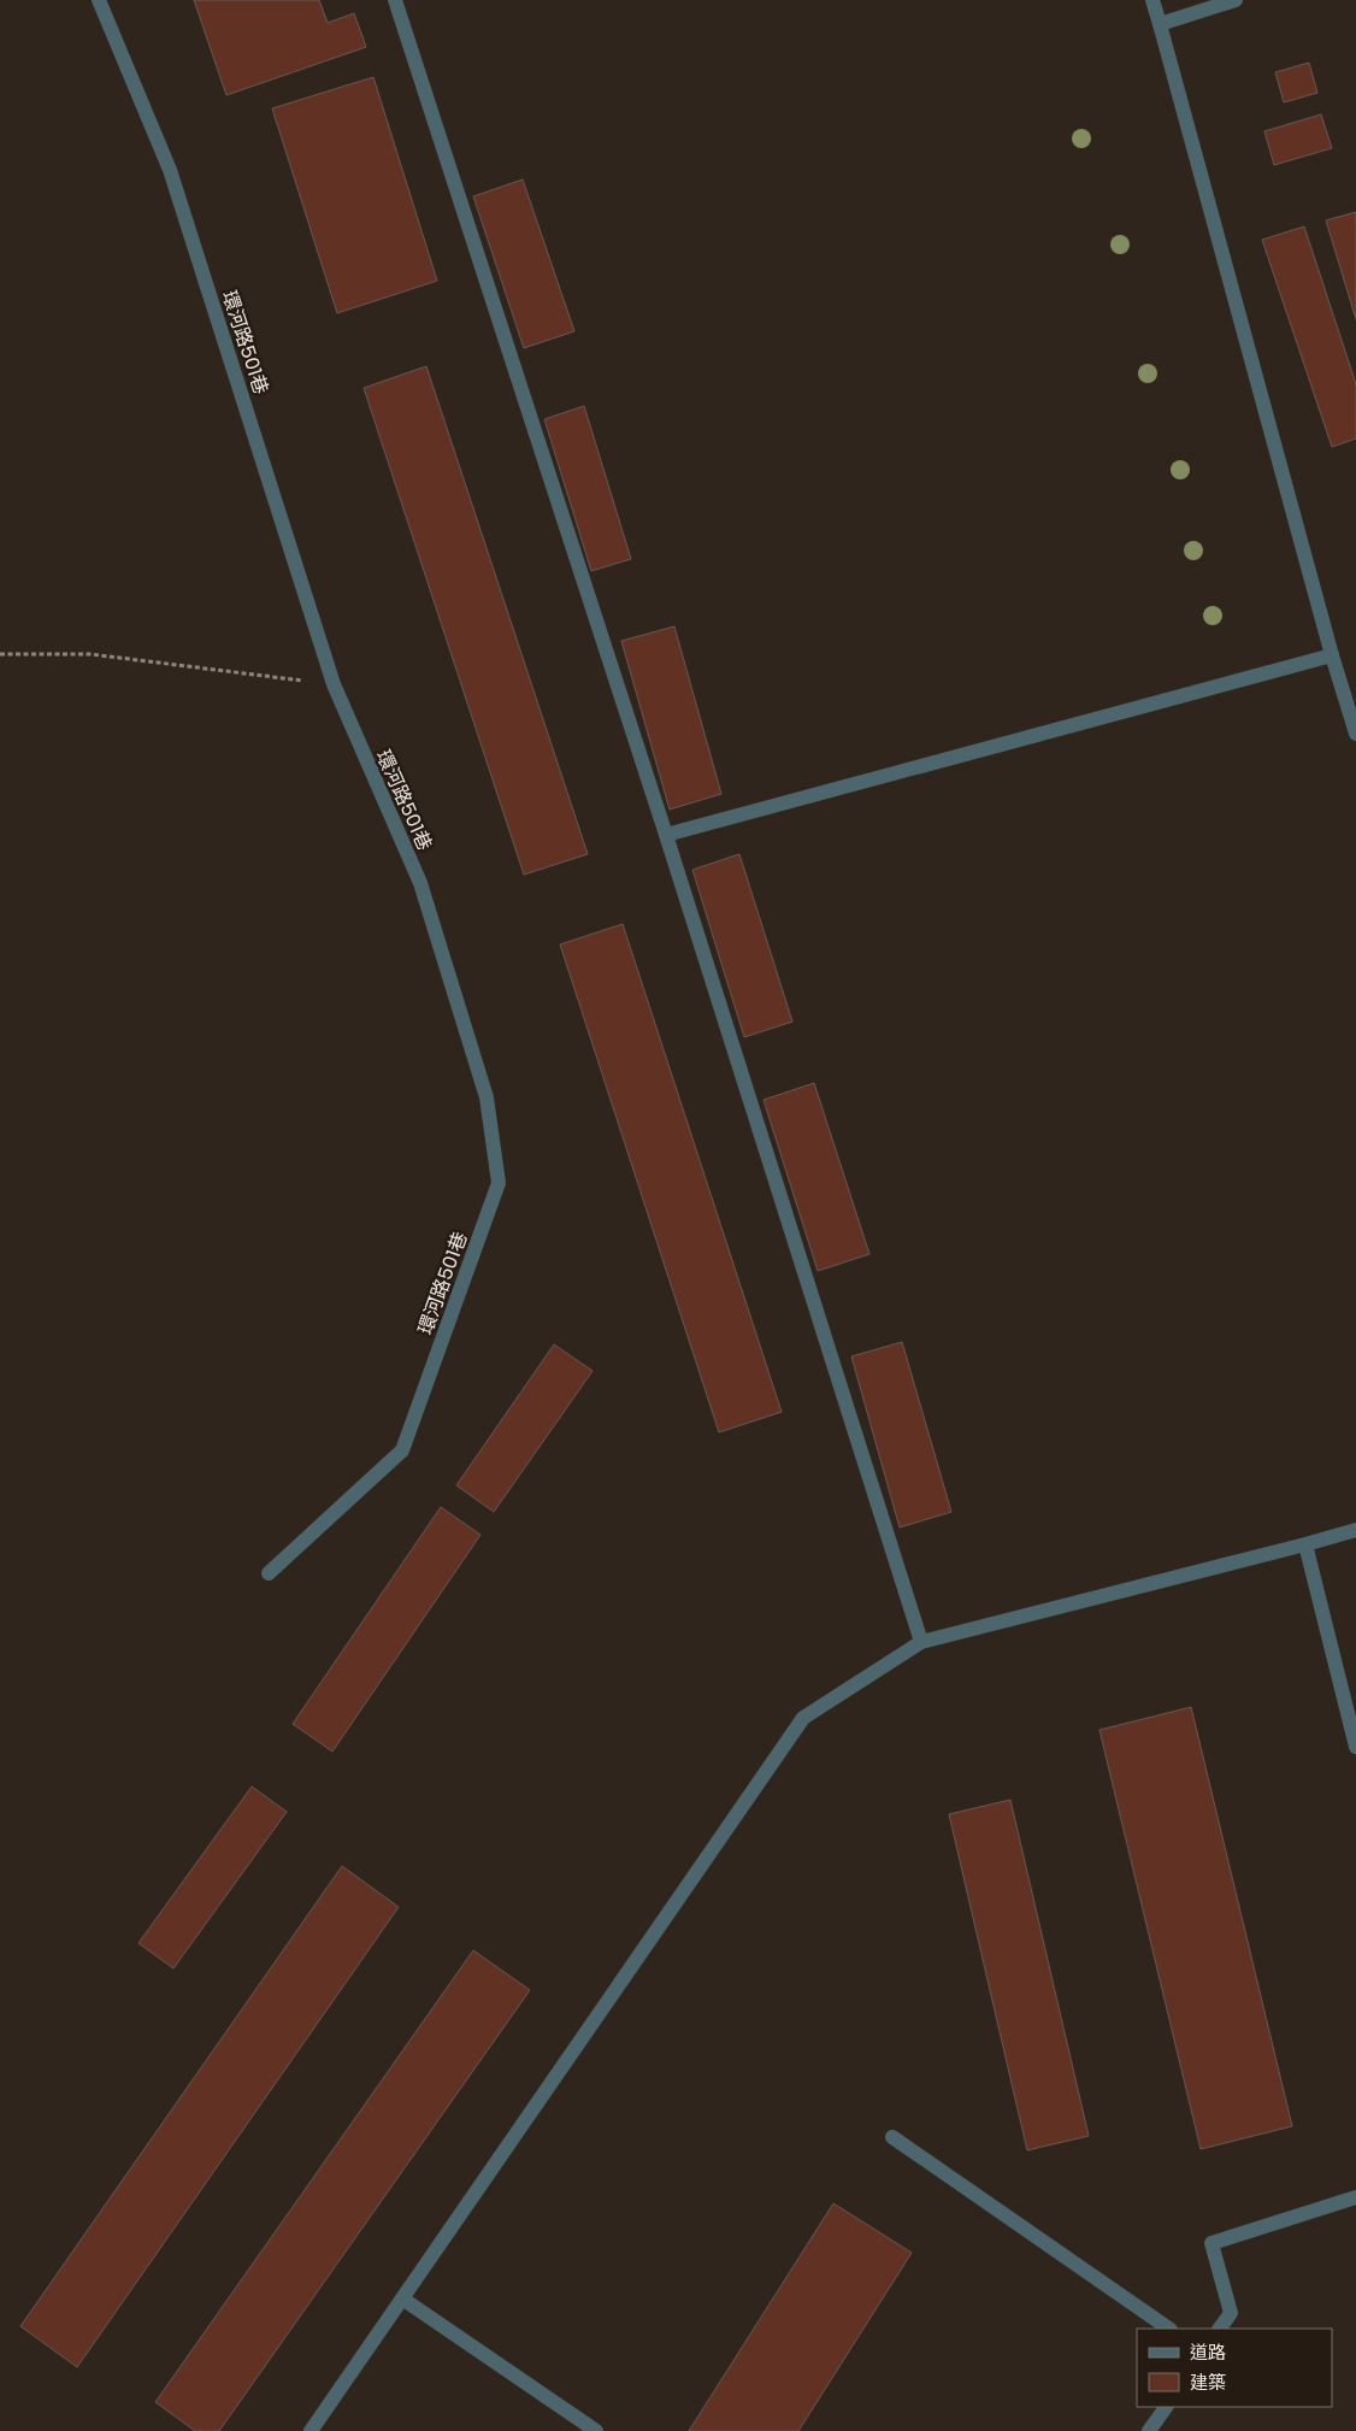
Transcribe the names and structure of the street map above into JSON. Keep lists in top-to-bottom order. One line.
{"streets":{"street":["環河路501巷"]},"legend":["道路","建築"]}
